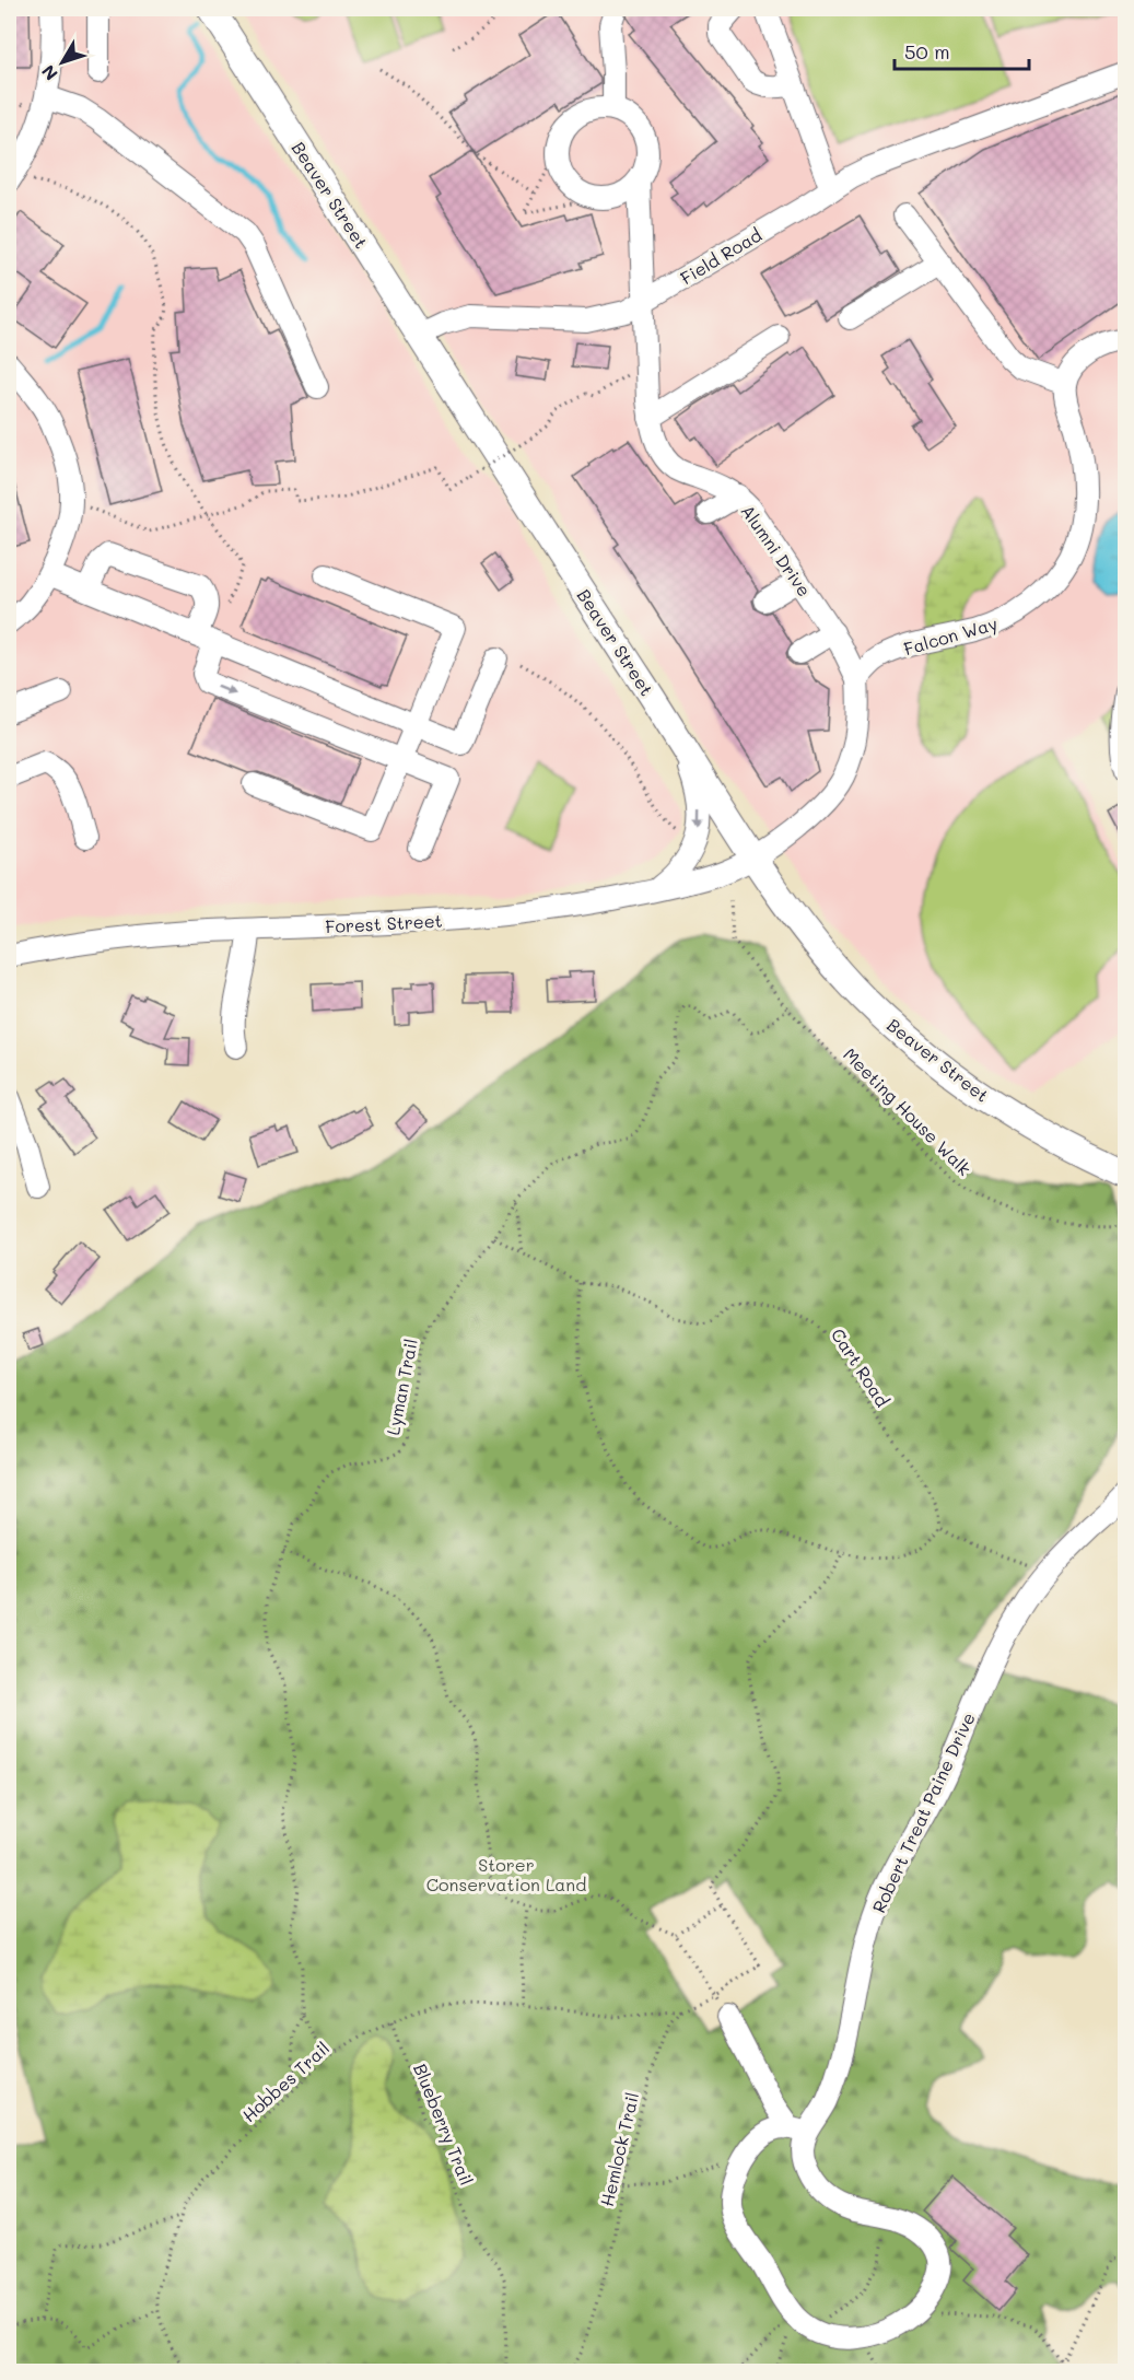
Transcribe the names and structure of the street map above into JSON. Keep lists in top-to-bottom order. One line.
{"streets":{"main road":["Beaver Street"],"street":["Field Road","Alumni Drive","Falcon Way","Forest Street","Robert Treat Paine Drive"],"path":["Meeting House Walk","Cart Road","Lyman Trail","Hobbes Trail","Blueberry Trail","Hemlock Trail"]},"crossings":[["Beaver Street","Field Road"],["Beaver Street","Forest Street"],["Field Road","Alumni Drive"],["Alumni Drive","Falcon Way"],["Meeting House Walk","Lyman Trail"],["Cart Road","Lyman Trail"],["Lyman Trail","Hobbes Trail"],["Hobbes Trail","Blueberry Trail"],["Hobbes Trail","Hemlock Trail"]],"parks":["Storer Conservation Land"],"scale_bar":"50 m","north":"bottom left"}
